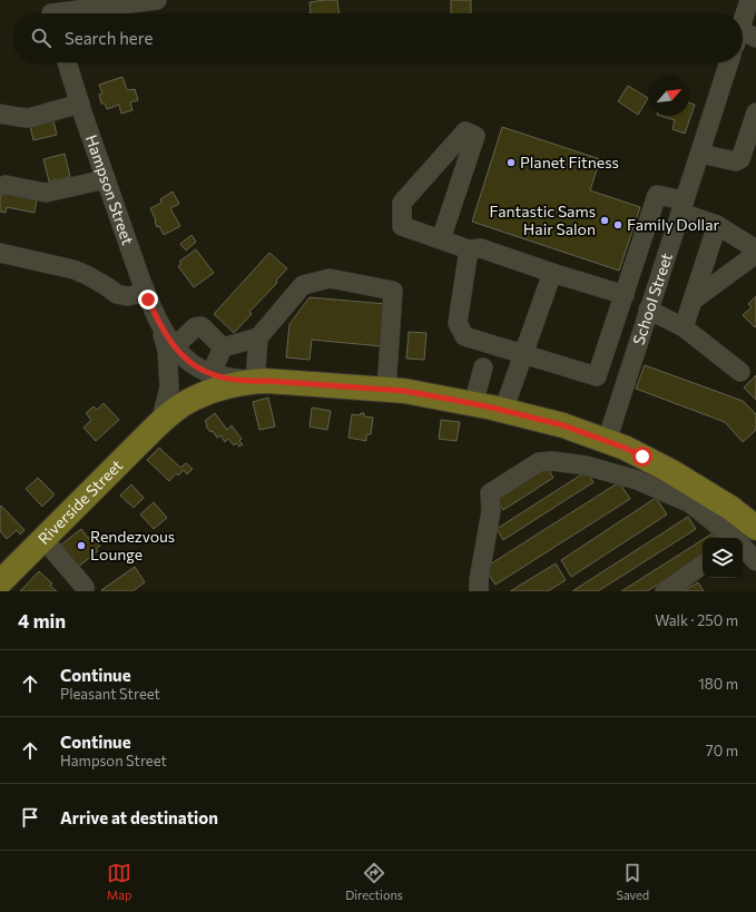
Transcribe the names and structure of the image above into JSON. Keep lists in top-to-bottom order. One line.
{"streets":{"main road":["Riverside Street"],"street":["Hampson Street","School Street"]},"crossings":[["Hampson Street","Riverside Street"],["School Street","Riverside Street"]],"places":["Planet Fitness","Fantastic Sams Hair Salon","Family Dollar","Rendezvous Lounge"],"north":"top right","page":{"search":"Search here","heading":["4 min","Walk · 250 m"],"list":[["Continue","Pleasant Street","180 m"],["Continue","Hampson Street","70 m"],"Arrive at destination"],"nav":["Map","Directions","Saved"]}}
